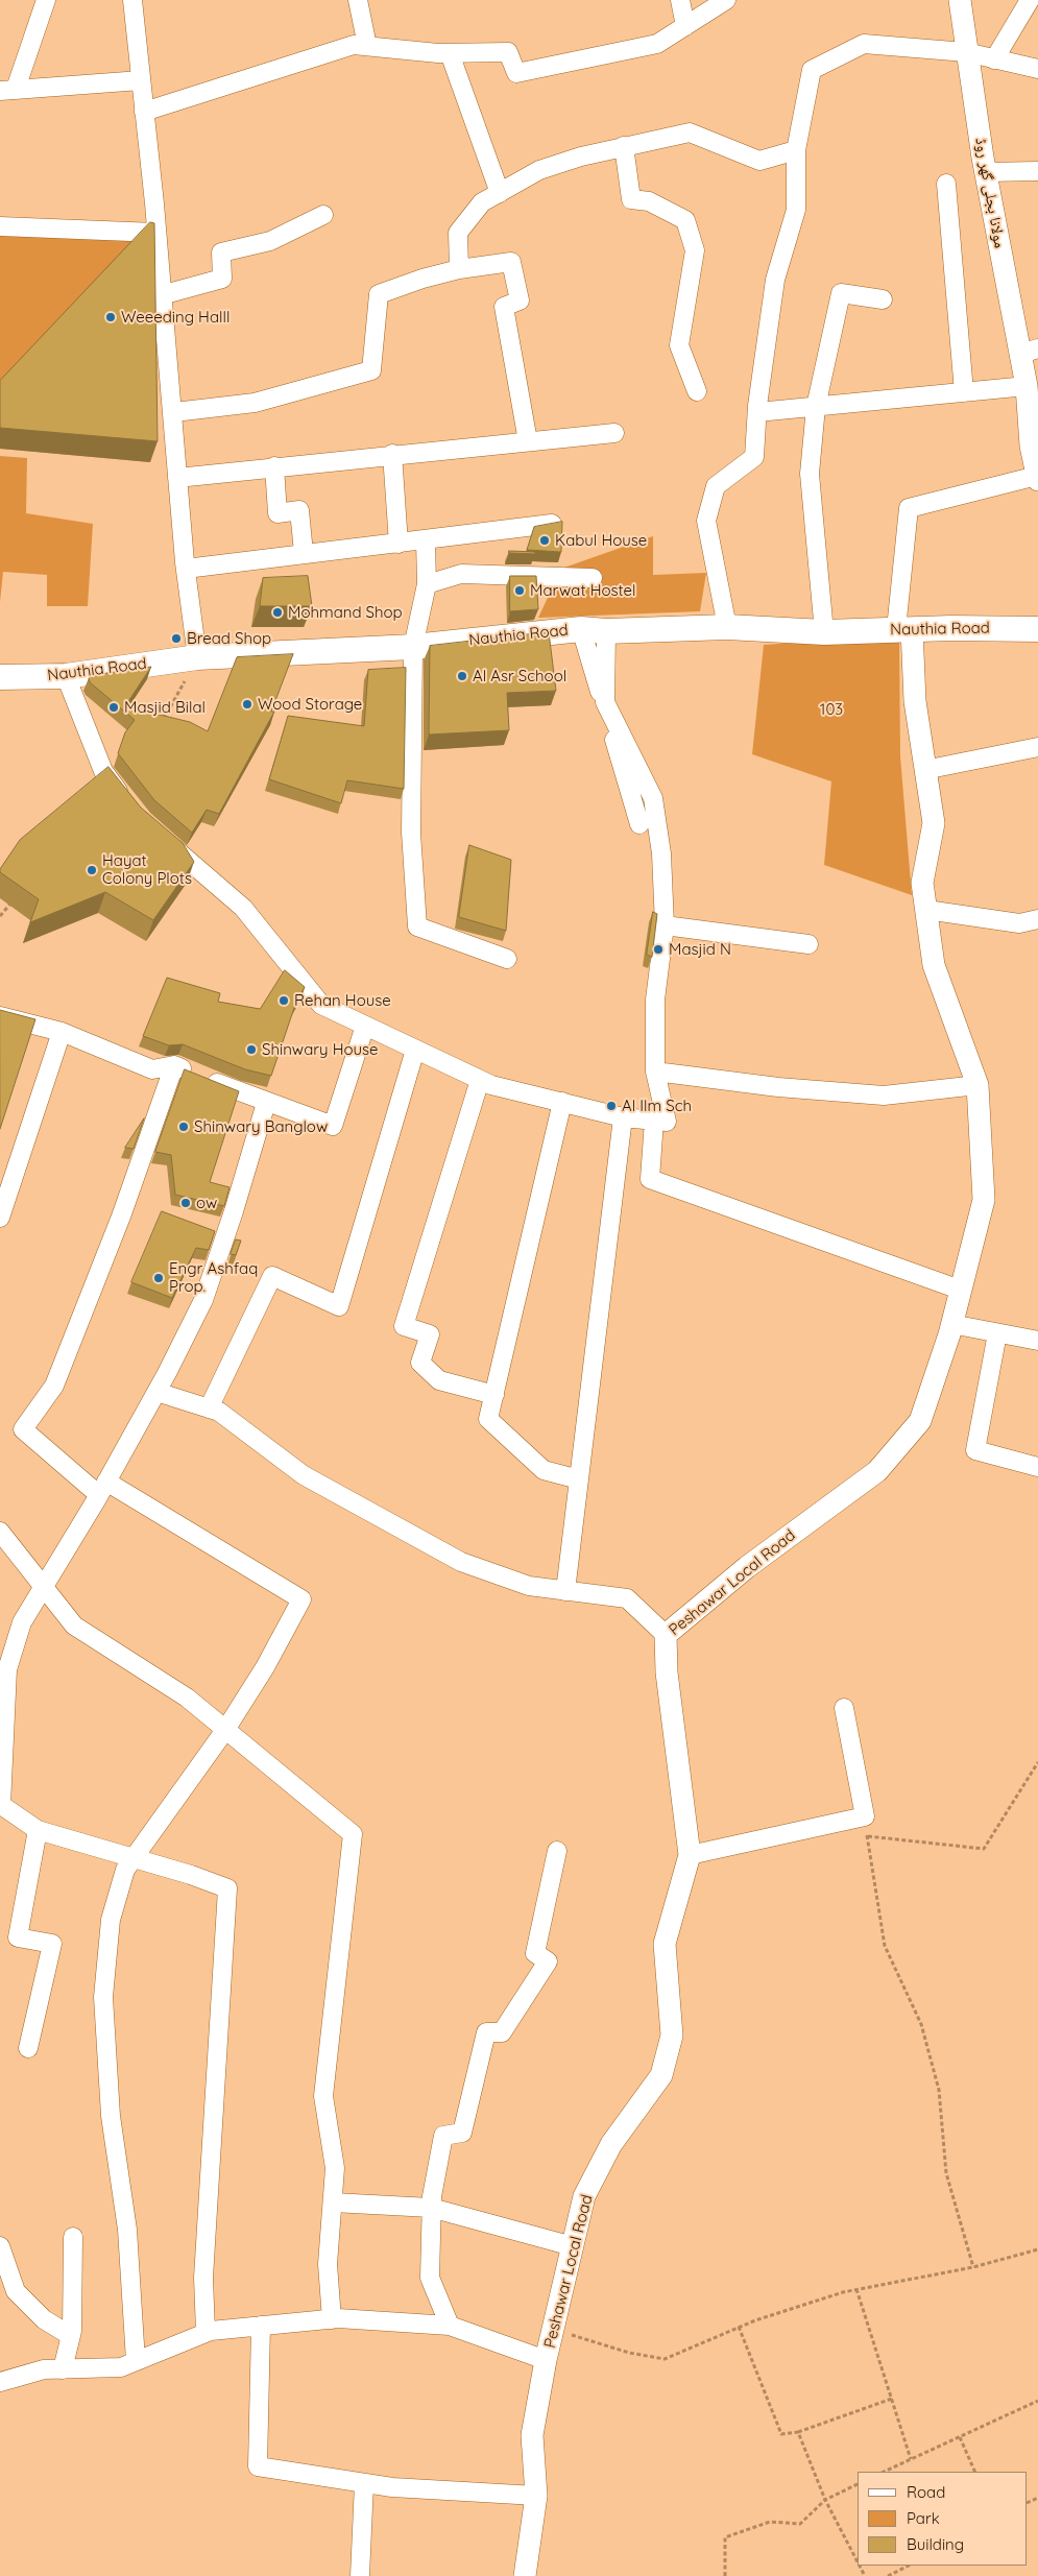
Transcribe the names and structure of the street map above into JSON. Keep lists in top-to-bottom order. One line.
{"streets":{"main road":["Nauthia Road"],"street":["مولانا بجلی گھر روڈ","Peshawar Local Road"]},"crossings":[["Nauthia Road","Peshawar Local Road"]],"parks":["103"],"places":["Weeeding Halll","Kabul House","Marwat Hostel","Mohmand Shop","Bread Shop","Al Asr School","Wood Storage","Masjid Bilal","Hayat Colony Plots","Masjid N","Rehan House","Shinwary House","Al Ilm Sch","Shinwary Banglow","ow","Engr Ashfaq Prop."],"legend":["Road","Park","Building"]}
